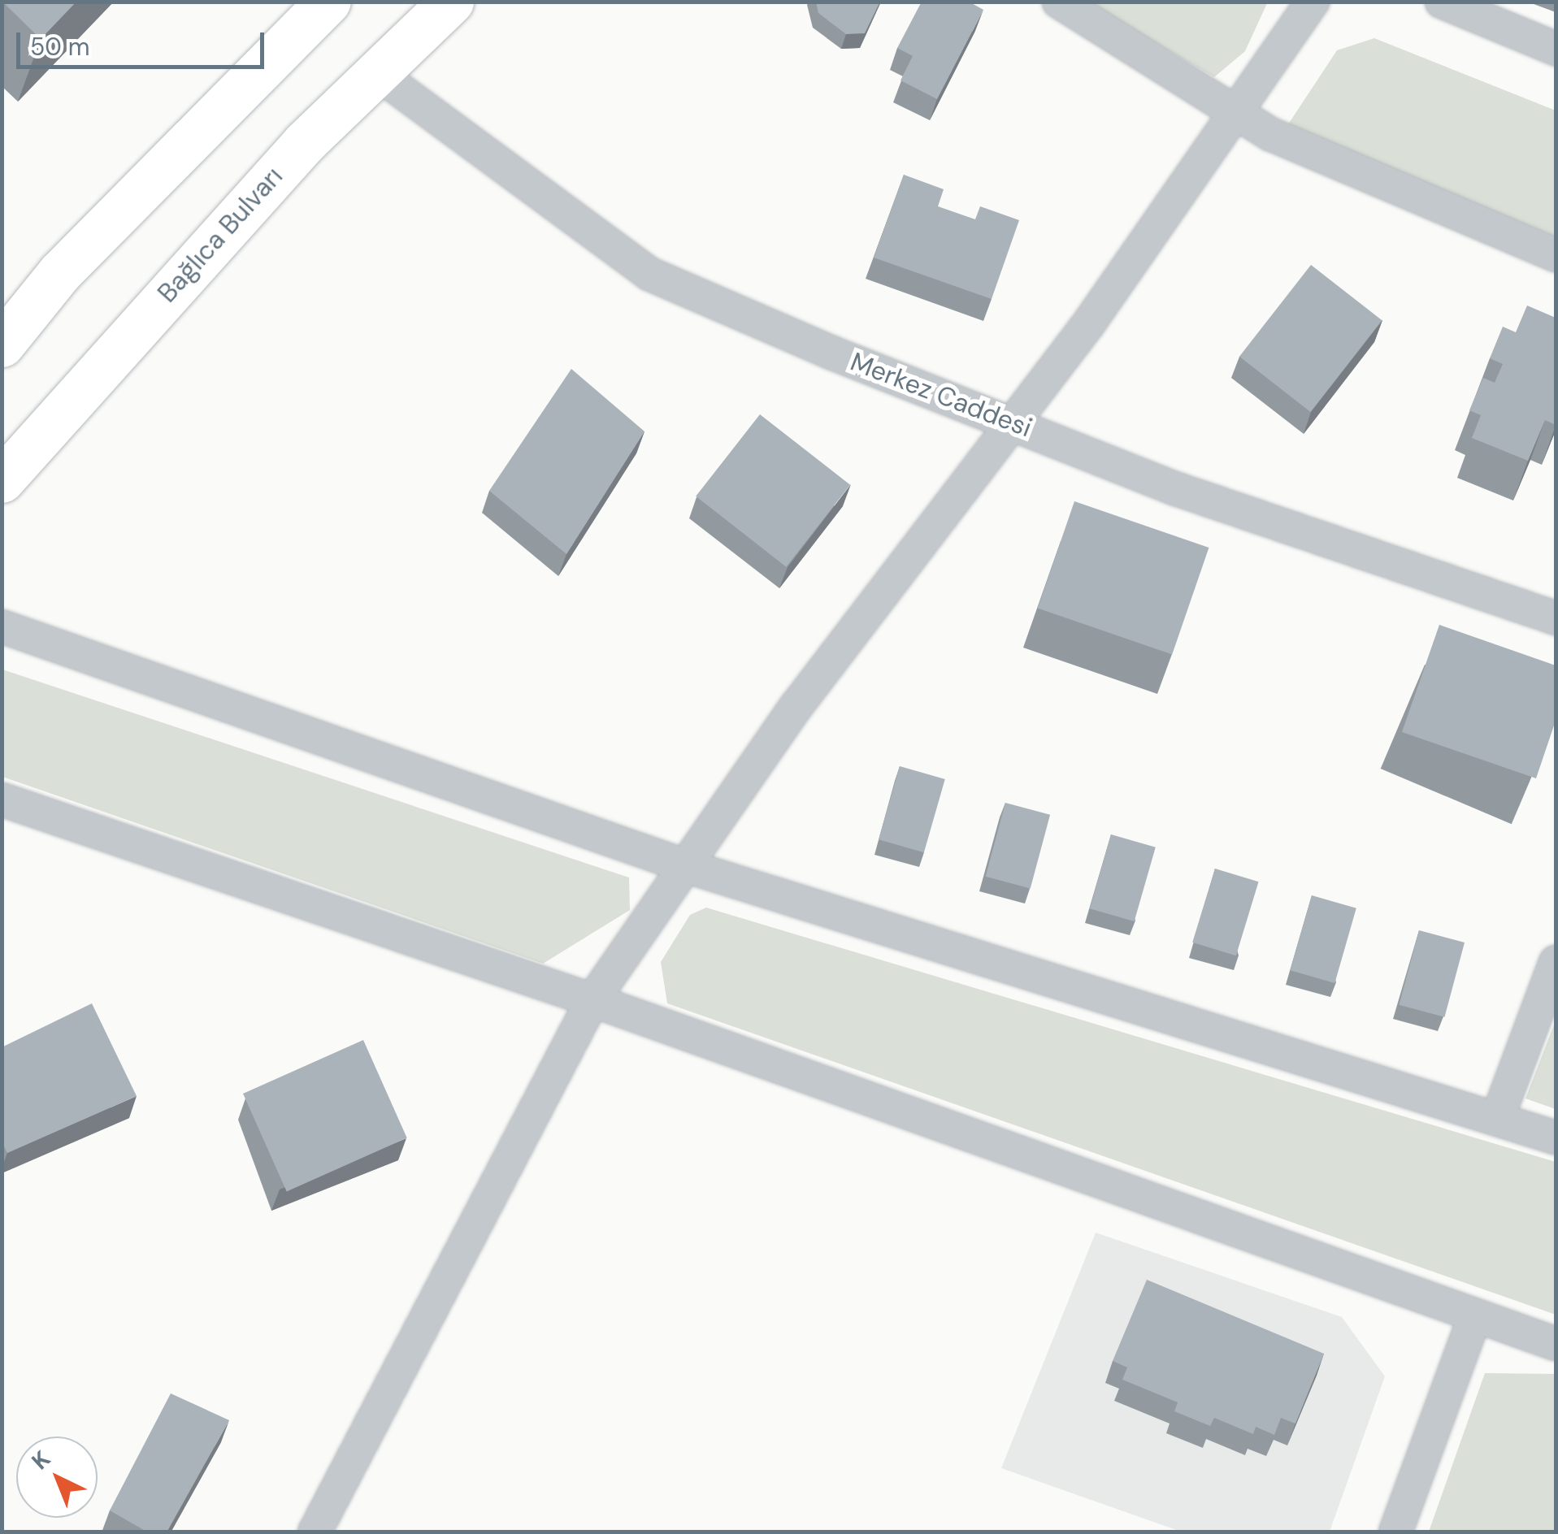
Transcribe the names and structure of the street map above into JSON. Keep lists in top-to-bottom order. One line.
{"streets":{"main road":["Bağlıca Bulvarı"],"street":["Merkez Caddesi"]},"crossings":[["Bağlıca Bulvarı","Merkez Caddesi"]],"scale_bar":"50 m","north":"top left"}
